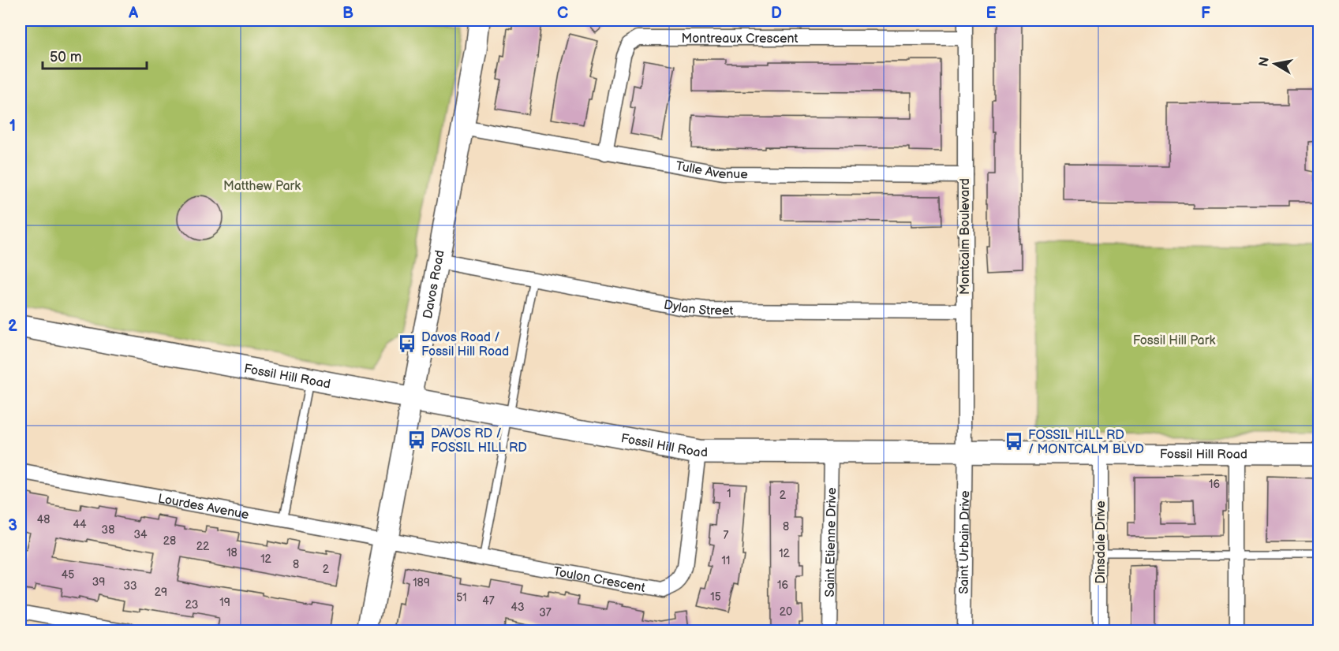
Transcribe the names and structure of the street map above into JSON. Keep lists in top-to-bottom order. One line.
{"streets":{"street":["Montreaux Crescent","Tulle Avenue","Montcalm Boulevard","Davos Road","Dylan Street","Fossil Hill Road","Lourdes Avenue","Saint Etienne Drive","Saint Urbain Drive","Dinsdale Drive","Toulon Crescent"]},"crossings":[["Montreaux Crescent","Tulle Avenue"],["Montreaux Crescent","Montcalm Boulevard"],["Tulle Avenue","Montcalm Boulevard"],["Tulle Avenue","Davos Road"],["Montcalm Boulevard","Dylan Street"],["Montcalm Boulevard","Fossil Hill Road"],["Montcalm Boulevard","Saint Urbain Drive"],["Davos Road","Dylan Street"],["Davos Road","Fossil Hill Road"],["Davos Road","Lourdes Avenue"],["Davos Road","Toulon Crescent"],["Fossil Hill Road","Saint Etienne Drive"],["Fossil Hill Road","Saint Urbain Drive"],["Fossil Hill Road","Dinsdale Drive"],["Fossil Hill Road","Toulon Crescent"],["Lourdes Avenue","Toulon Crescent"]],"parks":["Matthew Park","Fossil Hill Park"],"places":{"bus stop":["Davos Road / Fossil Hill Road","DAVOS RD / FOSSIL HILL RD","FOSSIL HILL RD / MONTCALM BLVD"]},"house_numbers":["16","1","2","48","44","8","38","34","7","28","22","18","12","12","11","8","2","45","39","189","16","33","29","15","51","47","19","23","43","20","37"],"scale_bar":"50 m","north":"left","grid":{"columns":["A","B","C","D","E","F"],"rows":["1","2","3"]}}
